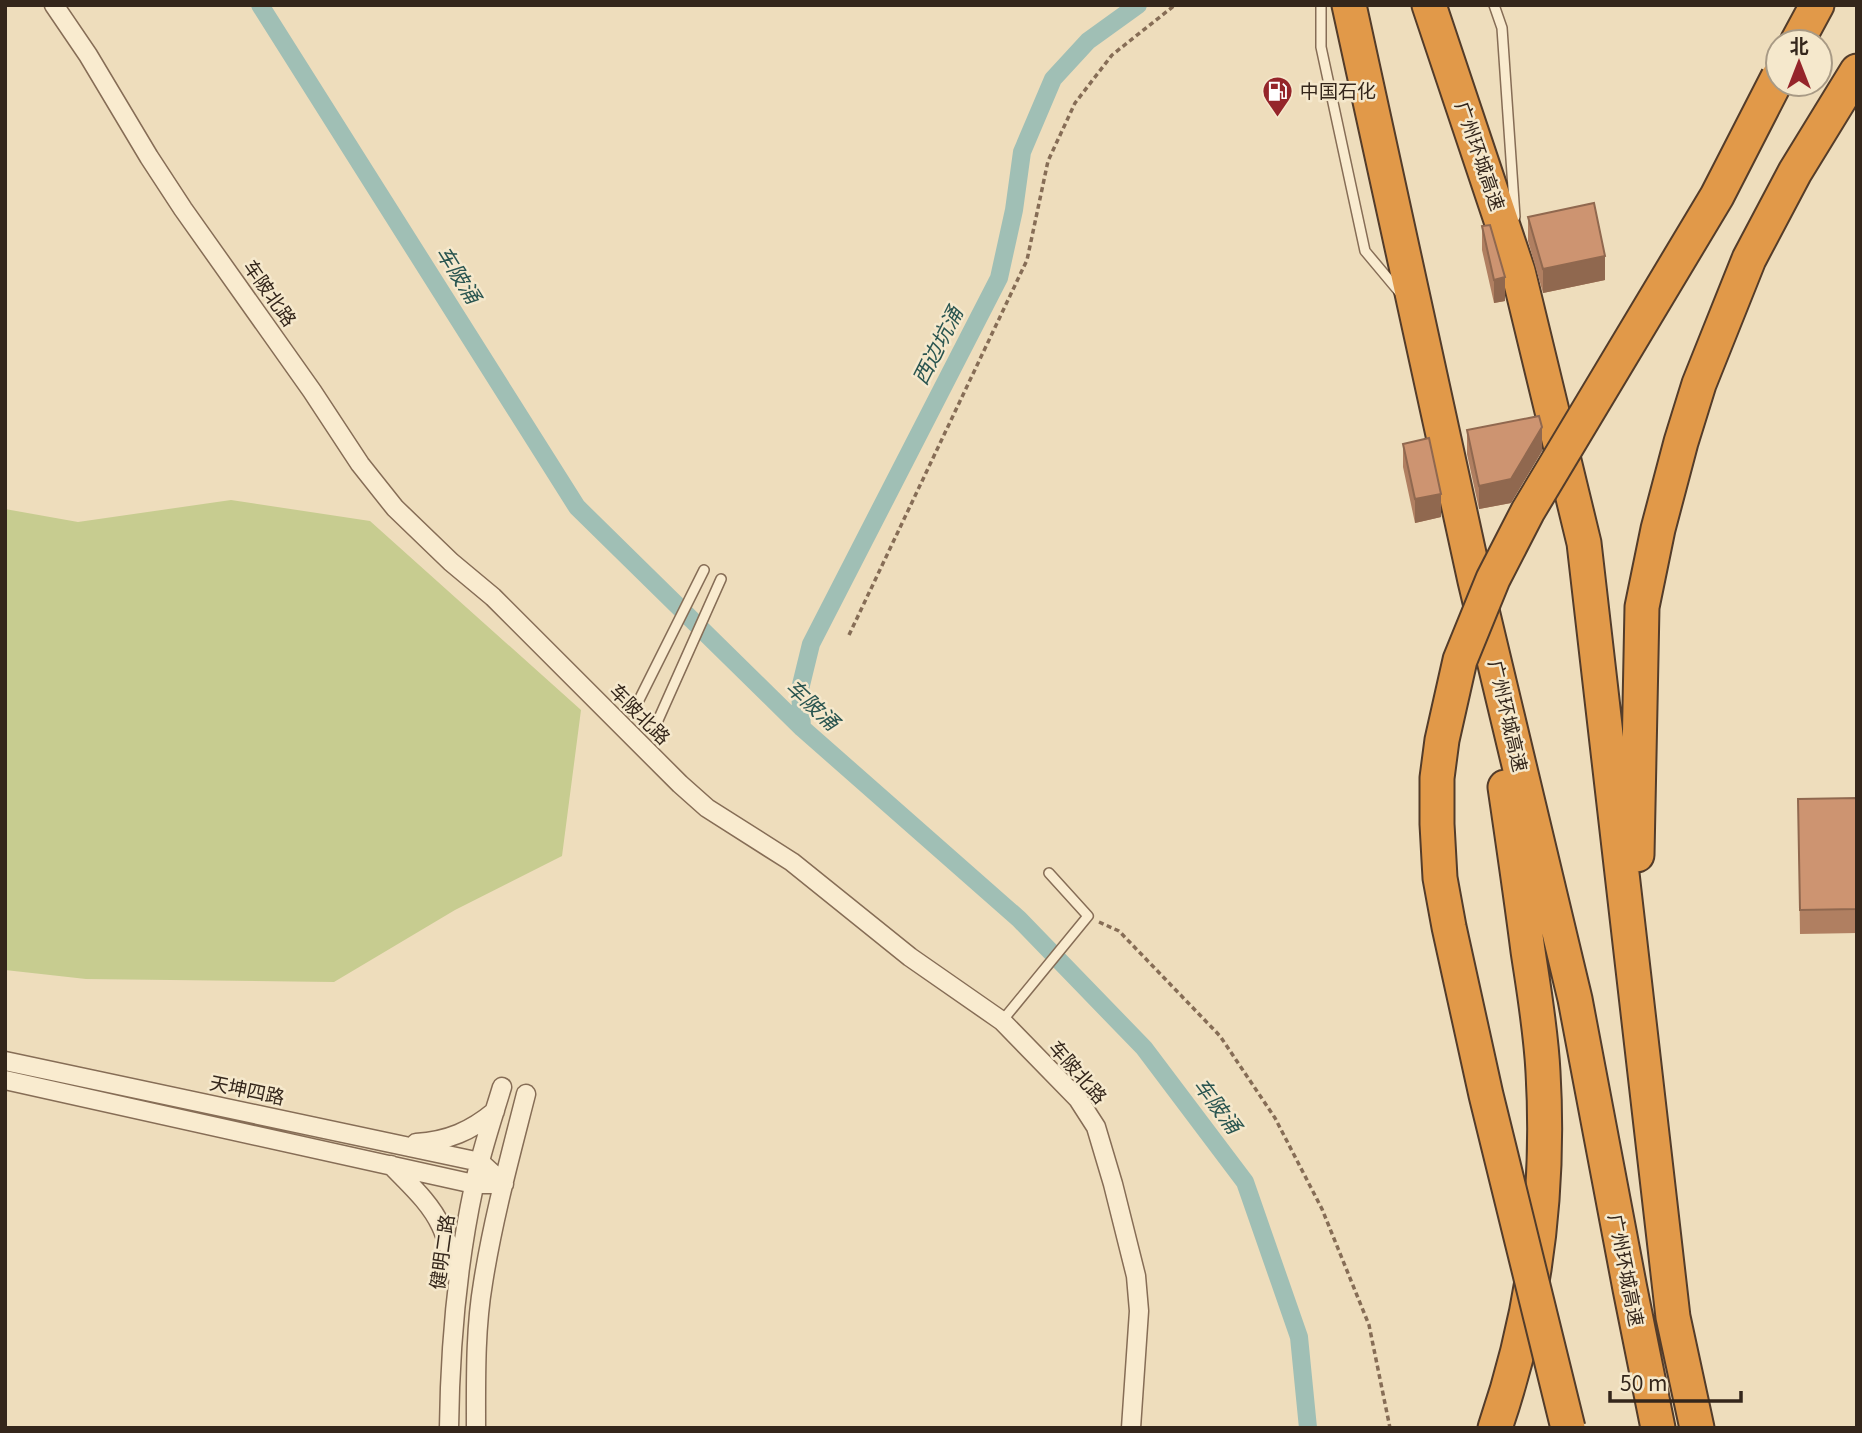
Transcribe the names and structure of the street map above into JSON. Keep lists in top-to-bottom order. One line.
{"streets":{"highway":["广州环城高速"],"street":["车陂北路","天坤四路","健明二路"]},"crossings":[["天坤四路","健明二路"]],"water":["车陂涌","西边坑涌"],"places":{"fuel station":["中国石化"]},"scale_bar":"50 m","north":"top"}
